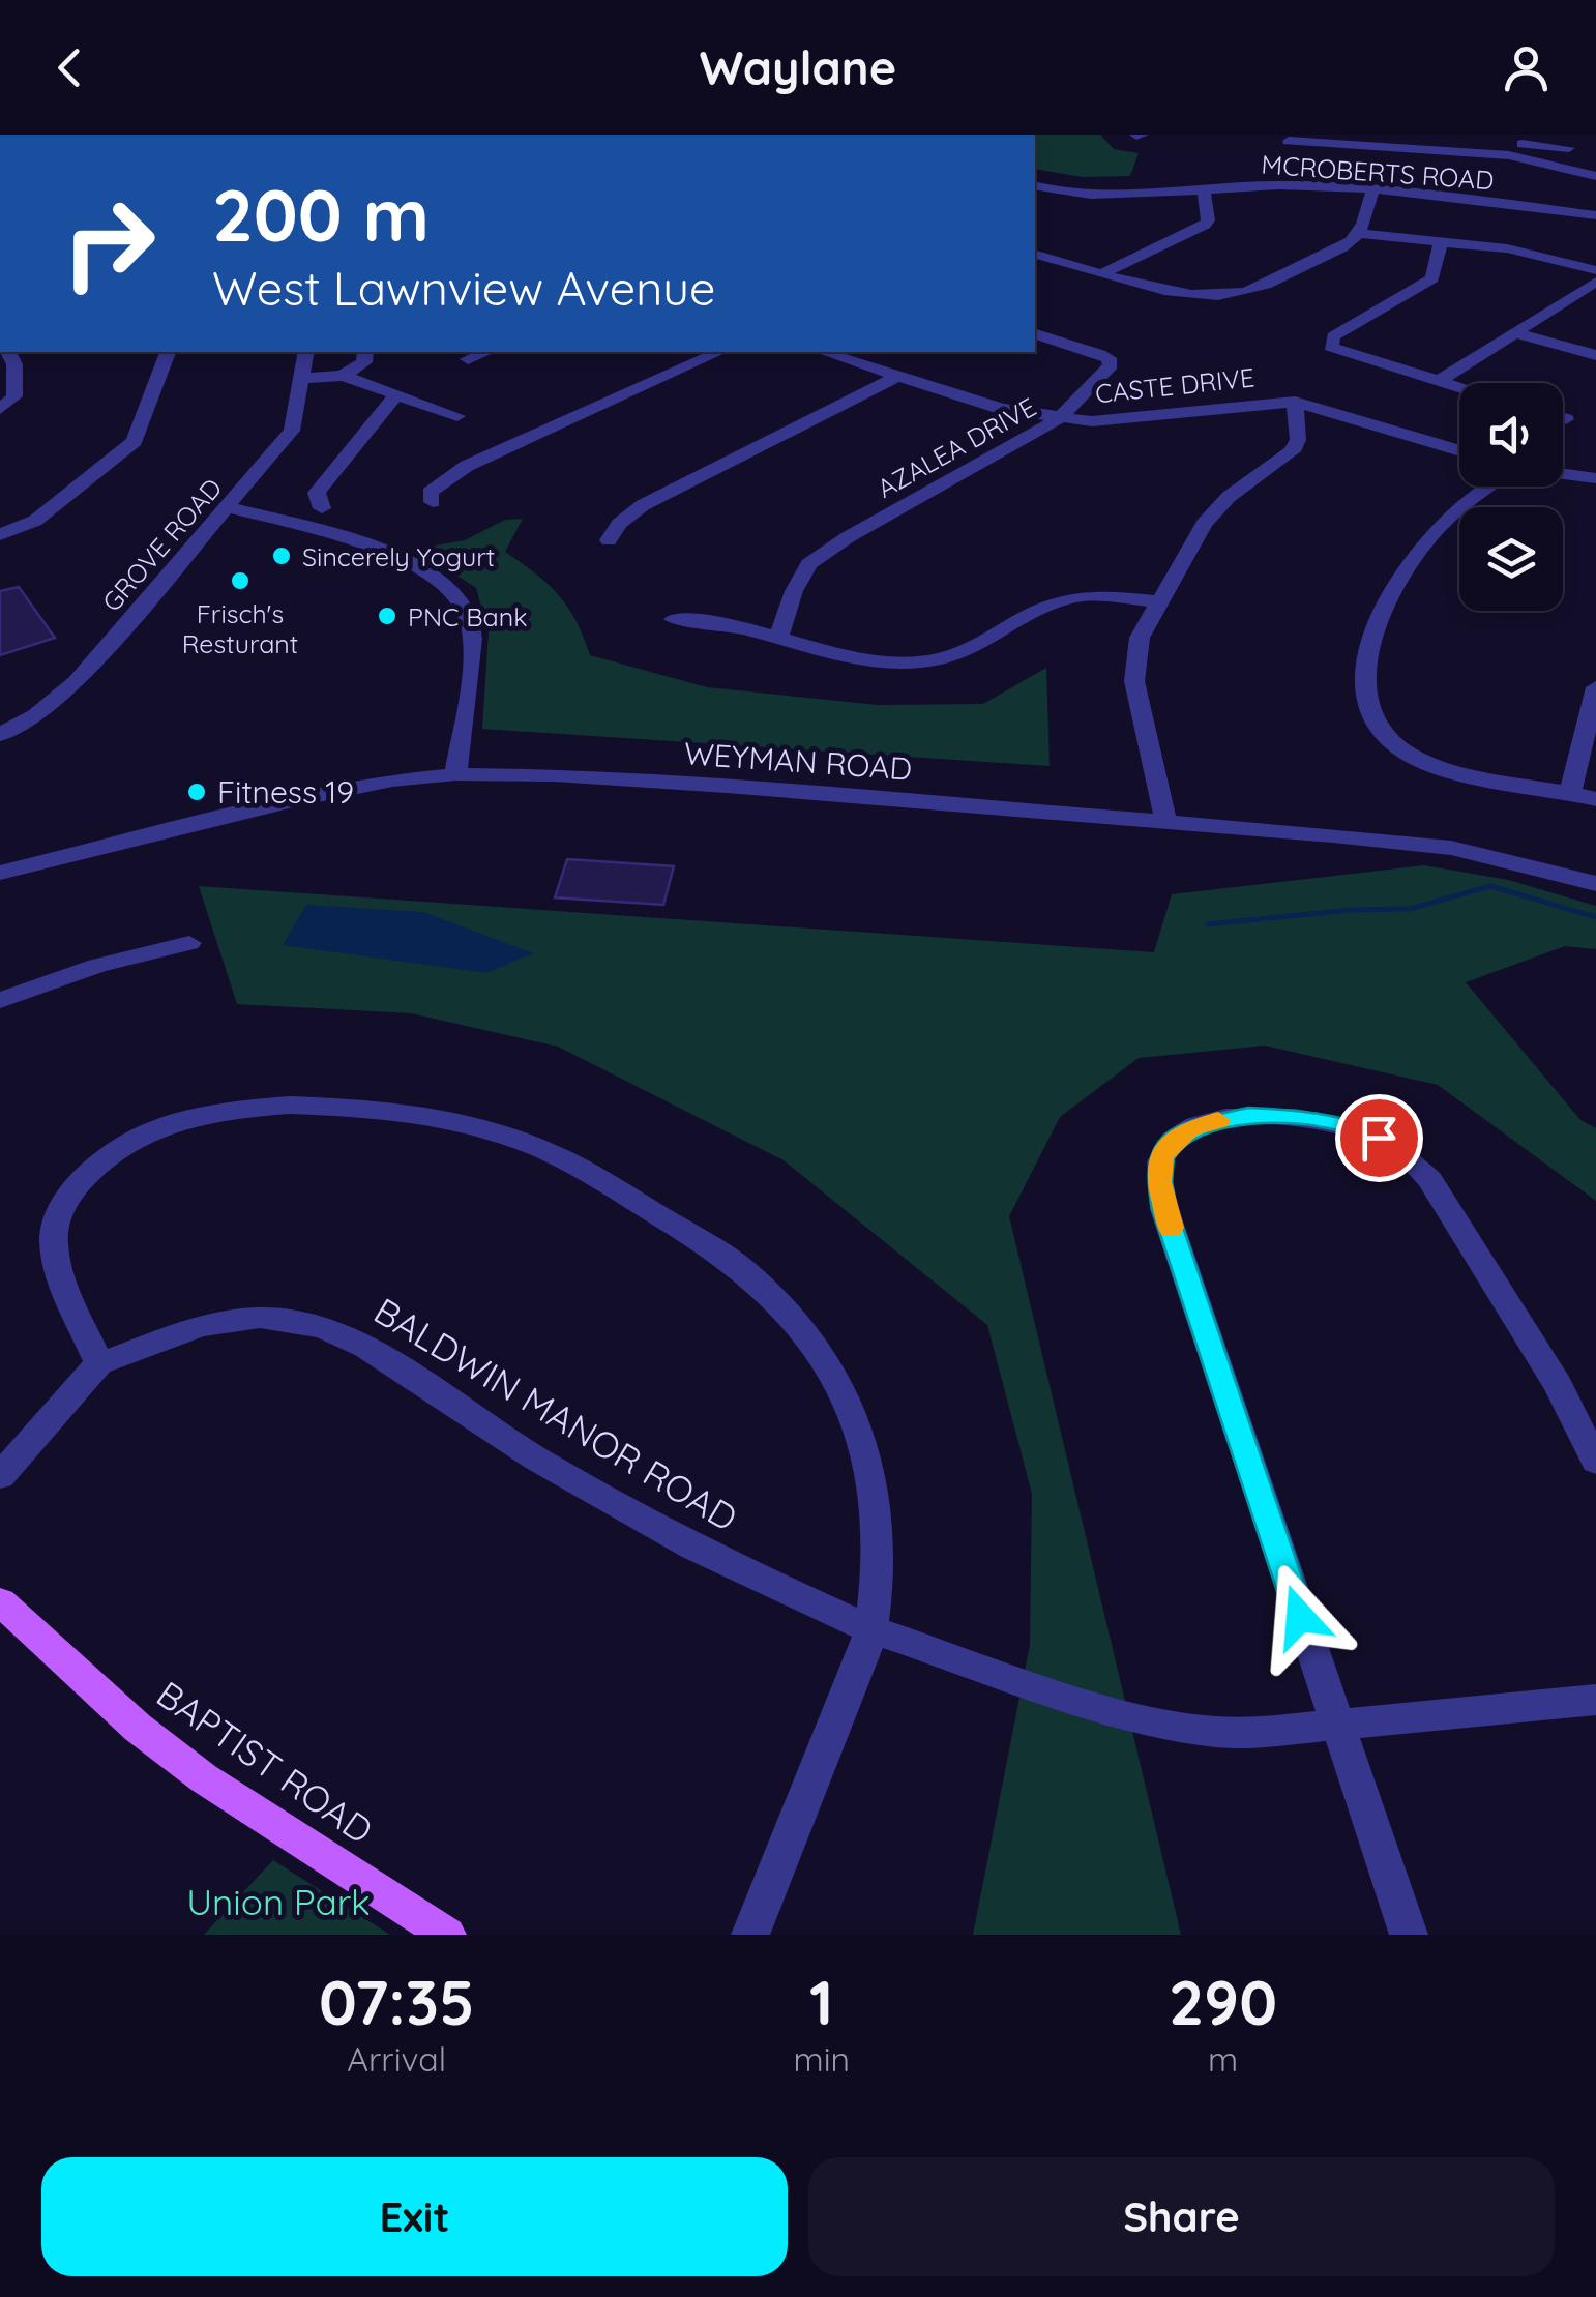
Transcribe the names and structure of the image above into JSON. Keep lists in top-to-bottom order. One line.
{"streets":{"main road":["BAPTIST ROAD"],"street":["MCROBERTS ROAD","CASTE DRIVE","AZALEA DRIVE","GROVE ROAD","WEYMAN ROAD","BALDWIN MANOR ROAD"]},"crossings":[["CASTE DRIVE","AZALEA DRIVE"]],"parks":["Union Park"],"places":["Sincerely Yogurt","Frisch's Resturant","PNC Bank","Fitness 19"],"page":{"header":"Waylane","turn":["200 m","West Lawnview Avenue"],"eta":["07:35","Arrival","1","min","290","m"],"buttons":["Exit","Share"]}}
